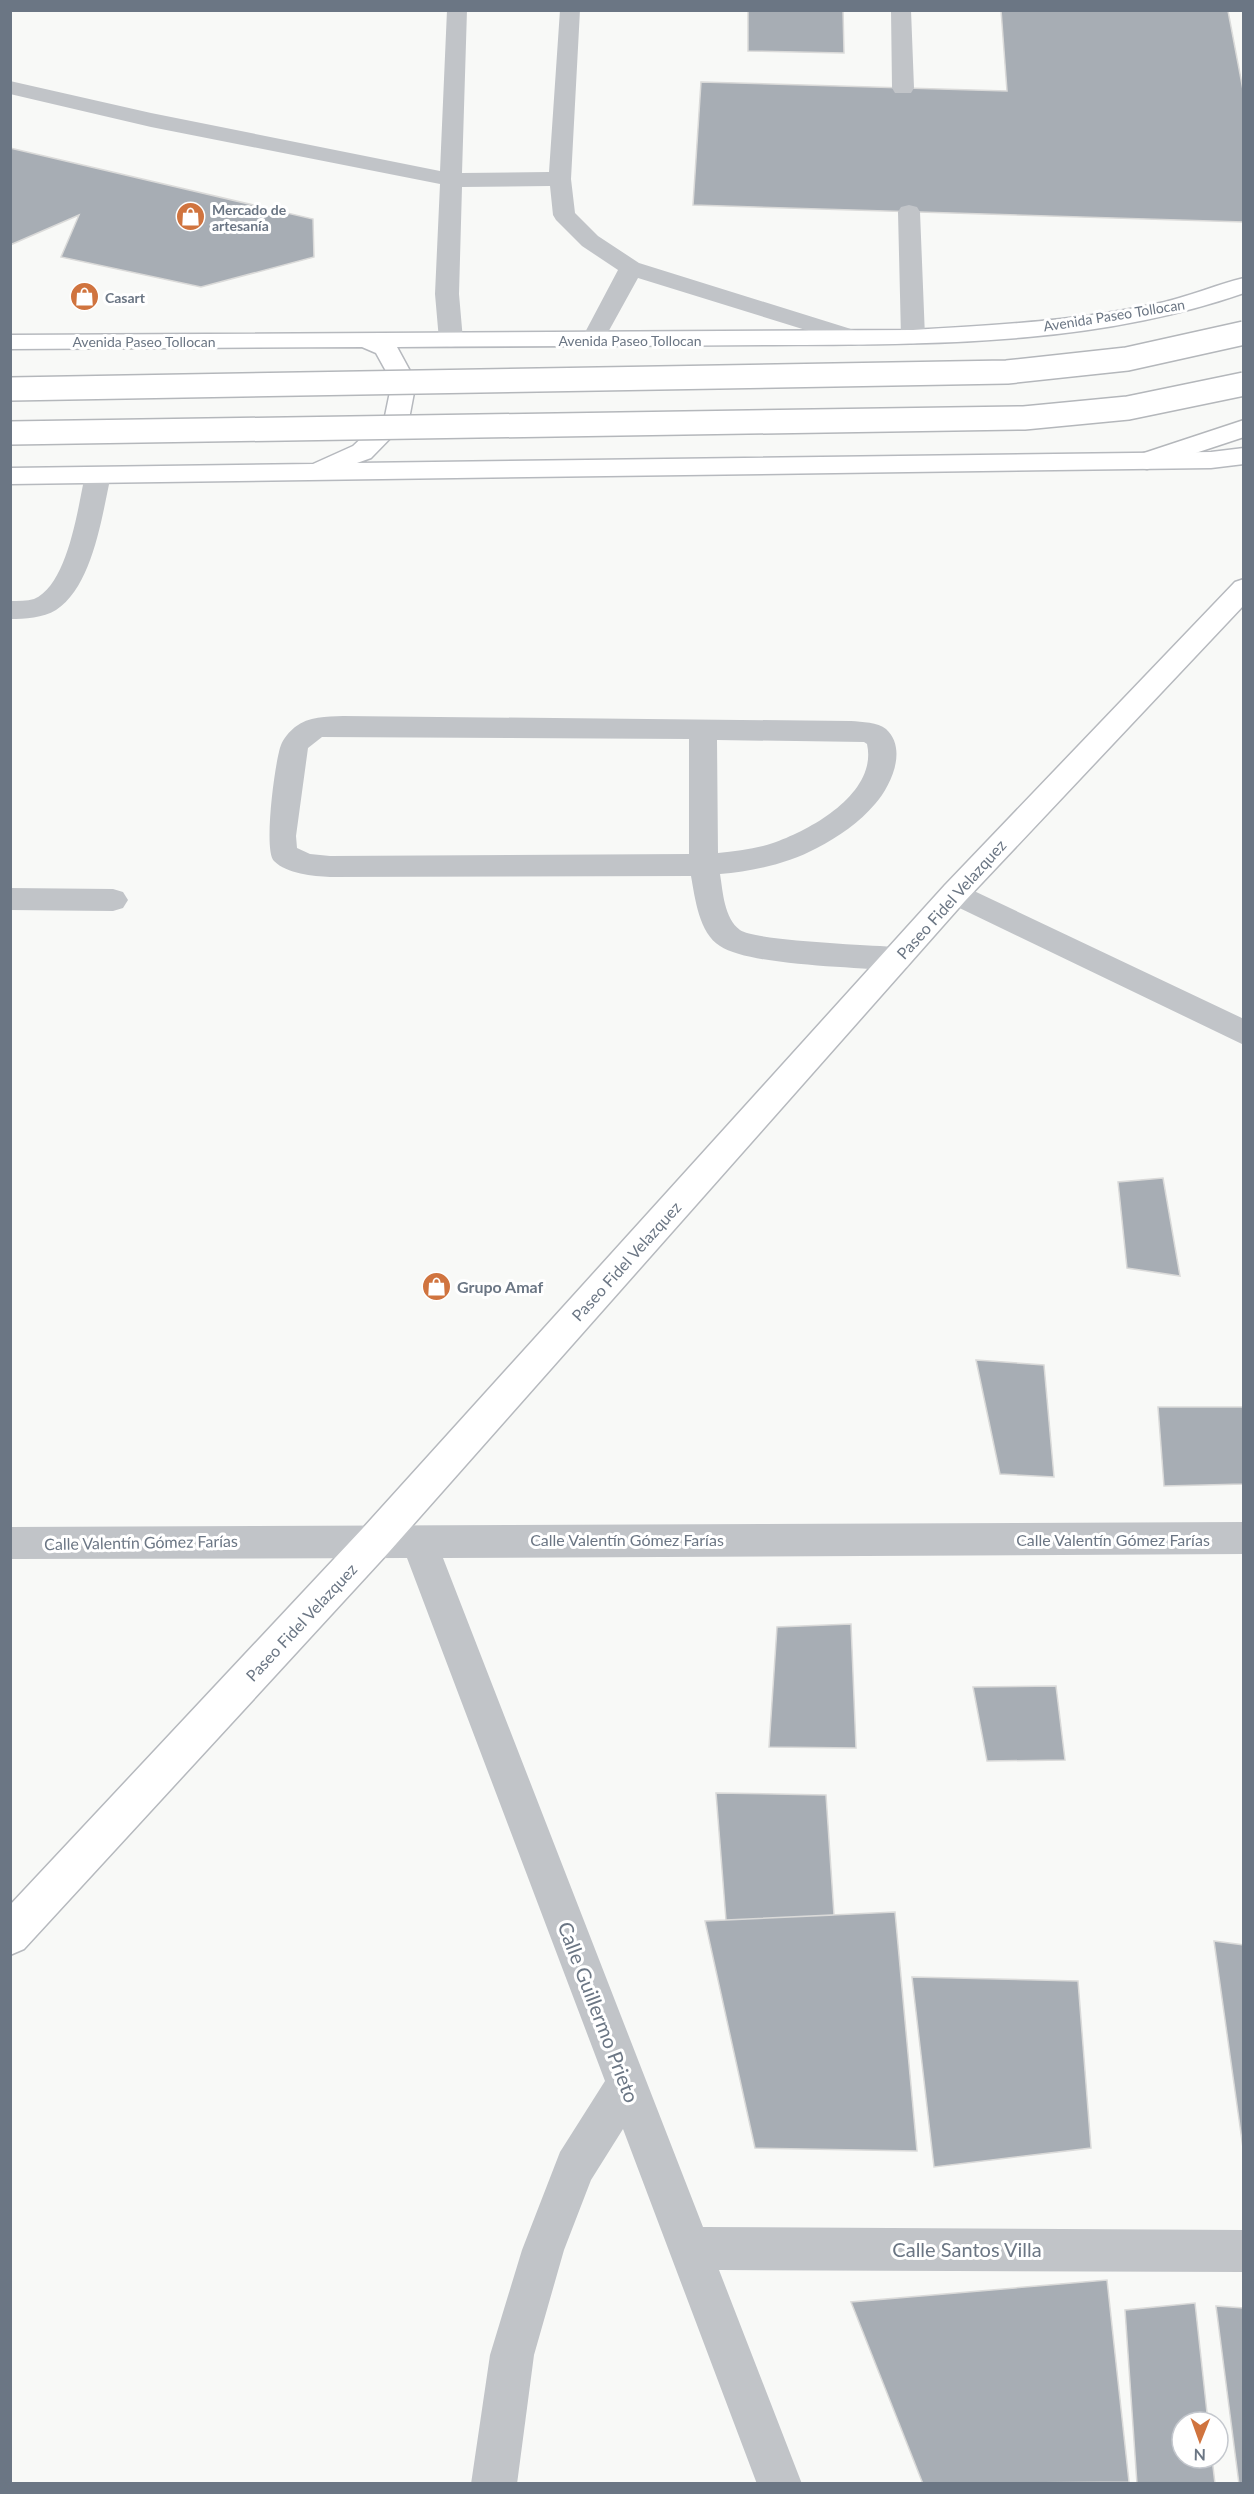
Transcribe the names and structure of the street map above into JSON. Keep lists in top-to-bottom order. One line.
{"streets":{"main road":["Avenida Paseo Tollocan","Paseo Fidel Velazquez"],"street":["Calle Valentín Gómez Farías","Calle Guillermo Prieto","Calle Santos Villa"]},"crossings":[["Paseo Fidel Velazquez","Calle Valentín Gómez Farías"],["Calle Valentín Gómez Farías","Calle Guillermo Prieto"],["Calle Guillermo Prieto","Calle Santos Villa"]],"places":{"shop":["Mercado de artesanía","Casart","Grupo Amaf"]},"north":"bottom"}
